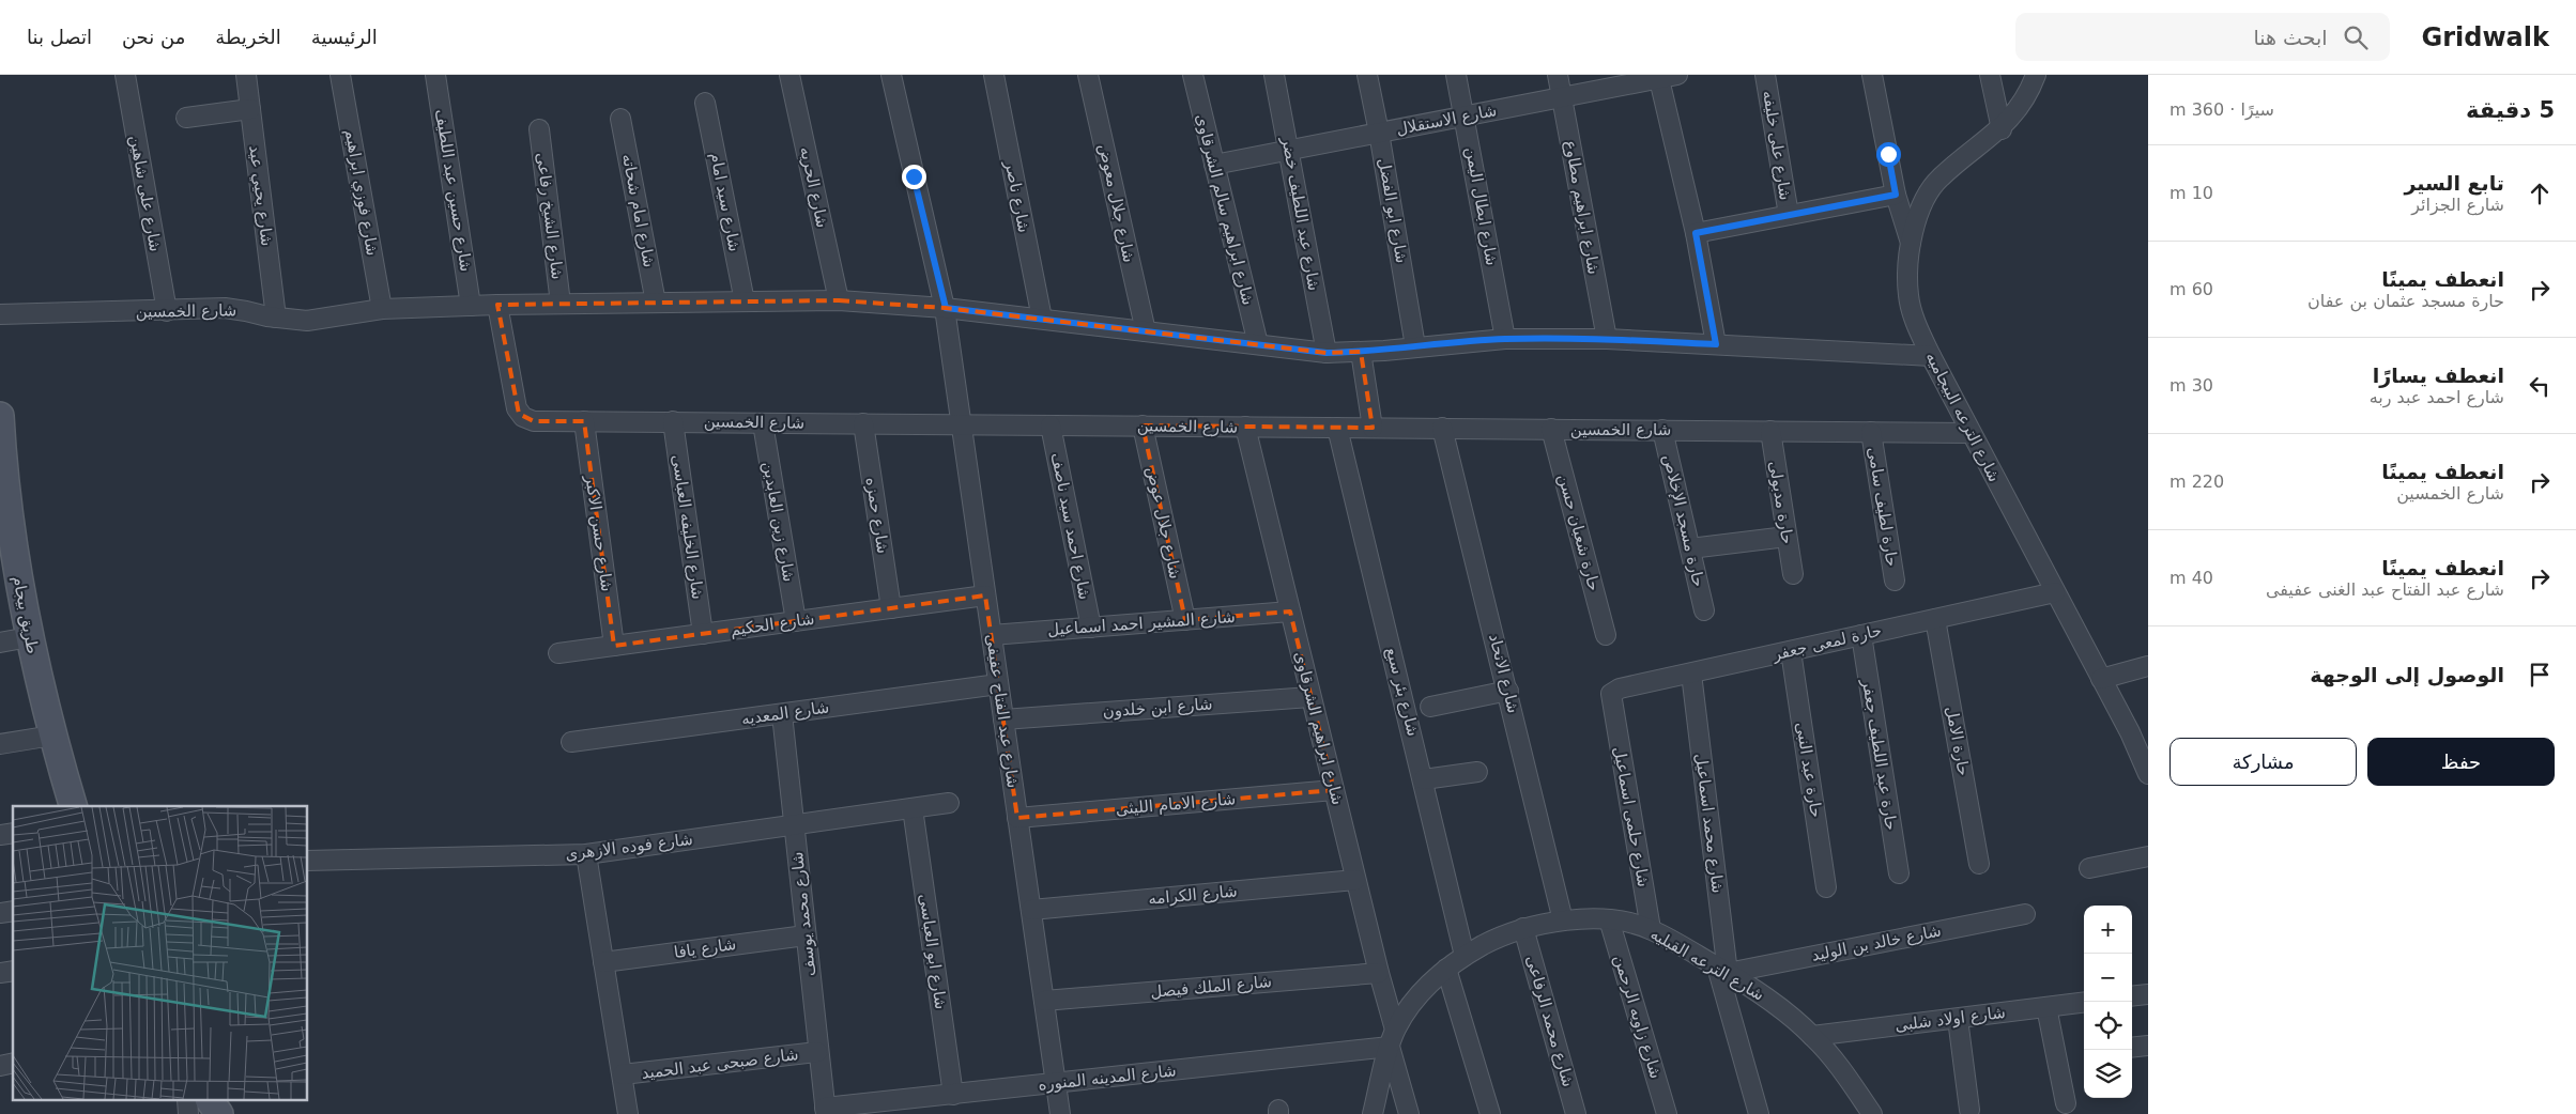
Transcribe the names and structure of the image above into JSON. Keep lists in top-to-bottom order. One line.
{"streets":{"main road":["طريق بيجام"],"street":["شارع الاستقلال","شارع على خليفه","شارع الحريه","شارع حسين عبد اللطيف","شارع فوزي ابراهيم","شارع على شاهين","شارع يحيي عيد","شارع ناصر","شارع سيد امام","شارع جلال معوض","شارع ابطال اليمن","شارع ابراهيم مطاوع","شارع ابراهيم سالم الشرقاوى","شارع امام شحاته","شارع ابو الفضل","شارع عبد اللطيف خضر","شارع الشيخ رفاعى","شارع الخمسين","شارع الترعه البيجاميه","حارة مدبولى","حارة لطيف سامى","شارع حمزه","حارة مسجد الإخلاص","شارع زين العابدين","شارع جلال عوض","شارع احمد سيد ناصف","شارع الخليفه العباسى","حارة شعبان حسن","شارع حسن الاكبر","شارع المشير احمد اسماعيل","شارع الحكيم","حارة لمعى جعفر","شارع الاتحاد","شارع بئر سبع","شارع ابن خلدون","شارع عبد الفتاح عفيفى","شارع المعديه","شارع ابراهيم الشرقاوى","حارة الامل","حارة عبد اللطيف جعفر","حارة عبد النبى","شارع الامام الليثى","شارع حلمى اسماعيل","شارع محمد اسماعيل","شارع فوده الازهرى","شارع الكرامه","شارع محمد يوسف","شارع خالد بن الوليد","شارع يافا","شارع ابو العباسى","شارع الترعه القبليه","شارع الملك فيصل","شارع زاويه الرحمن","شارع اولاد شلبى","شارع محمد الرفاعى","شارع صبحى عبد الحميد","شارع المدينه المنوره"]},"crossings":[["شارع الاستقلال","شارع ابطال اليمن"],["شارع الاستقلال","شارع ابراهيم مطاوع"],["شارع الاستقلال","شارع ابراهيم سالم الشرقاوى"],["شارع الاستقلال","شارع ابو الفضل"],["شارع الاستقلال","شارع عبد اللطيف خضر"],["شارع الحريه","شارع الخمسين"],["شارع حسين عبد اللطيف","شارع الخمسين"],["شارع فوزي ابراهيم","شارع الخمسين"],["شارع على شاهين","شارع الخمسين"],["شارع يحيي عيد","شارع الخمسين"],["شارع ناصر","شارع الخمسين"],["شارع سيد امام","شارع الخمسين"],["شارع جلال معوض","شارع الخمسين"],["شارع ابطال اليمن","شارع الخمسين"],["شارع ابراهيم مطاوع","شارع الخمسين"],["شارع ابراهيم سالم الشرقاوى","شارع الخمسين"],["شارع امام شحاته","شارع الخمسين"],["شارع ابو الفضل","شارع الخمسين"],["شارع عبد اللطيف خضر","شارع الخمسين"],["شارع الشيخ رفاعى","شارع الخمسين"],["شارع الخمسين","شارع الترعه البيجاميه"],["شارع الخمسين","حارة مدبولى"],["شارع الخمسين","حارة لطيف سامى"],["شارع الخمسين","شارع حمزه"],["شارع الخمسين","حارة مسجد الإخلاص"],["شارع الخمسين","شارع زين العابدين"],["شارع الخمسين","شارع جلال عوض"],["شارع الخمسين","شارع احمد سيد ناصف"],["شارع الخمسين","شارع الخليفه العباسى"],["شارع الخمسين","حارة شعبان حسن"],["شارع الخمسين","شارع حسن الاكبر"],["شارع الخمسين","شارع الاتحاد"],["شارع الخمسين","شارع بئر سبع"],["شارع الخمسين","شارع عبد الفتاح عفيفى"],["شارع الخمسين","شارع ابراهيم الشرقاوى"],["شارع الترعه البيجاميه","حارة لمعى جعفر"],["شارع حمزه","شارع الحكيم"],["شارع زين العابدين","شارع الحكيم"],["شارع جلال عوض","شارع المشير احمد اسماعيل"],["شارع احمد سيد ناصف","شارع المشير احمد اسماعيل"],["شارع الخليفه العباسى","شارع الحكيم"],["شارع حسن الاكبر","شارع الحكيم"],["شارع المشير احمد اسماعيل","شارع عبد الفتاح عفيفى"],["شارع المشير احمد اسماعيل","شارع ابراهيم الشرقاوى"],["شارع الحكيم","شارع عبد الفتاح عفيفى"],["حارة لمعى جعفر","حارة الامل"],["حارة لمعى جعفر","حارة عبد اللطيف جعفر"],["حارة لمعى جعفر","حارة عبد النبى"],["حارة لمعى جعفر","شارع حلمى اسماعيل"],["حارة لمعى جعفر","شارع محمد اسماعيل"],["شارع الاتحاد","شارع الترعه القبليه"],["شارع بئر سبع","شارع الترعه القبليه"],["شارع ابن خلدون","شارع عبد الفتاح عفيفى"],["شارع ابن خلدون","شارع ابراهيم الشرقاوى"],["شارع عبد الفتاح عفيفى","شارع المعديه"],["شارع عبد الفتاح عفيفى","شارع الامام الليثى"],["شارع عبد الفتاح عفيفى","شارع الكرامه"],["شارع عبد الفتاح عفيفى","شارع الملك فيصل"],["شارع عبد الفتاح عفيفى","شارع المدينه المنوره"],["شارع المعديه","شارع محمد يوسف"],["شارع ابراهيم الشرقاوى","شارع الامام الليثى"],["شارع ابراهيم الشرقاوى","شارع الكرامه"],["شارع ابراهيم الشرقاوى","شارع الترعه القبليه"],["شارع ابراهيم الشرقاوى","شارع الملك فيصل"],["شارع ابراهيم الشرقاوى","شارع المدينه المنوره"],["شارع حلمى اسماعيل","شارع الترعه القبليه"],["شارع محمد اسماعيل","شارع خالد بن الوليد"],["شارع محمد اسماعيل","شارع الترعه القبليه"],["شارع فوده الازهرى","شارع محمد يوسف"],["شارع فوده الازهرى","شارع ابو العباسى"],["شارع محمد يوسف","شارع يافا"],["شارع محمد يوسف","شارع صبحى عبد الحميد"],["شارع محمد يوسف","شارع المدينه المنوره"],["شارع خالد بن الوليد","شارع الترعه القبليه"],["شارع ابو العباسى","شارع المدينه المنوره"],["شارع الترعه القبليه","شارع زاويه الرحمن"],["شارع الترعه القبليه","شارع اولاد شلبى"],["شارع الترعه القبليه","شارع محمد الرفاعى"],["شارع الترعه القبليه","شارع المدينه المنوره"]],"page":{"header":"Gridwalk","search":"ابحث هنا","nav":["الرئيسية","الخريطة","من نحن","اتصل بنا"],"heading":["5 دقيقة","سيرًا · 360 m"],"list":[["تابع السير","شارع الجزائر","10 m"],["انعطف يمينًا","حارة مسجد عثمان بن عفان","60 m"],["انعطف يسارًا","شارع احمد عبد ربه","30 m"],["انعطف يمينًا","شارع الخمسين","220 m"],["انعطف يمينًا","شارع عبد الفتاح عبد الغنى عفيفى","40 m"],"الوصول إلى الوجهة"],"buttons":["حفظ","مشاركة"],"map_buttons":["+","−"]}}
